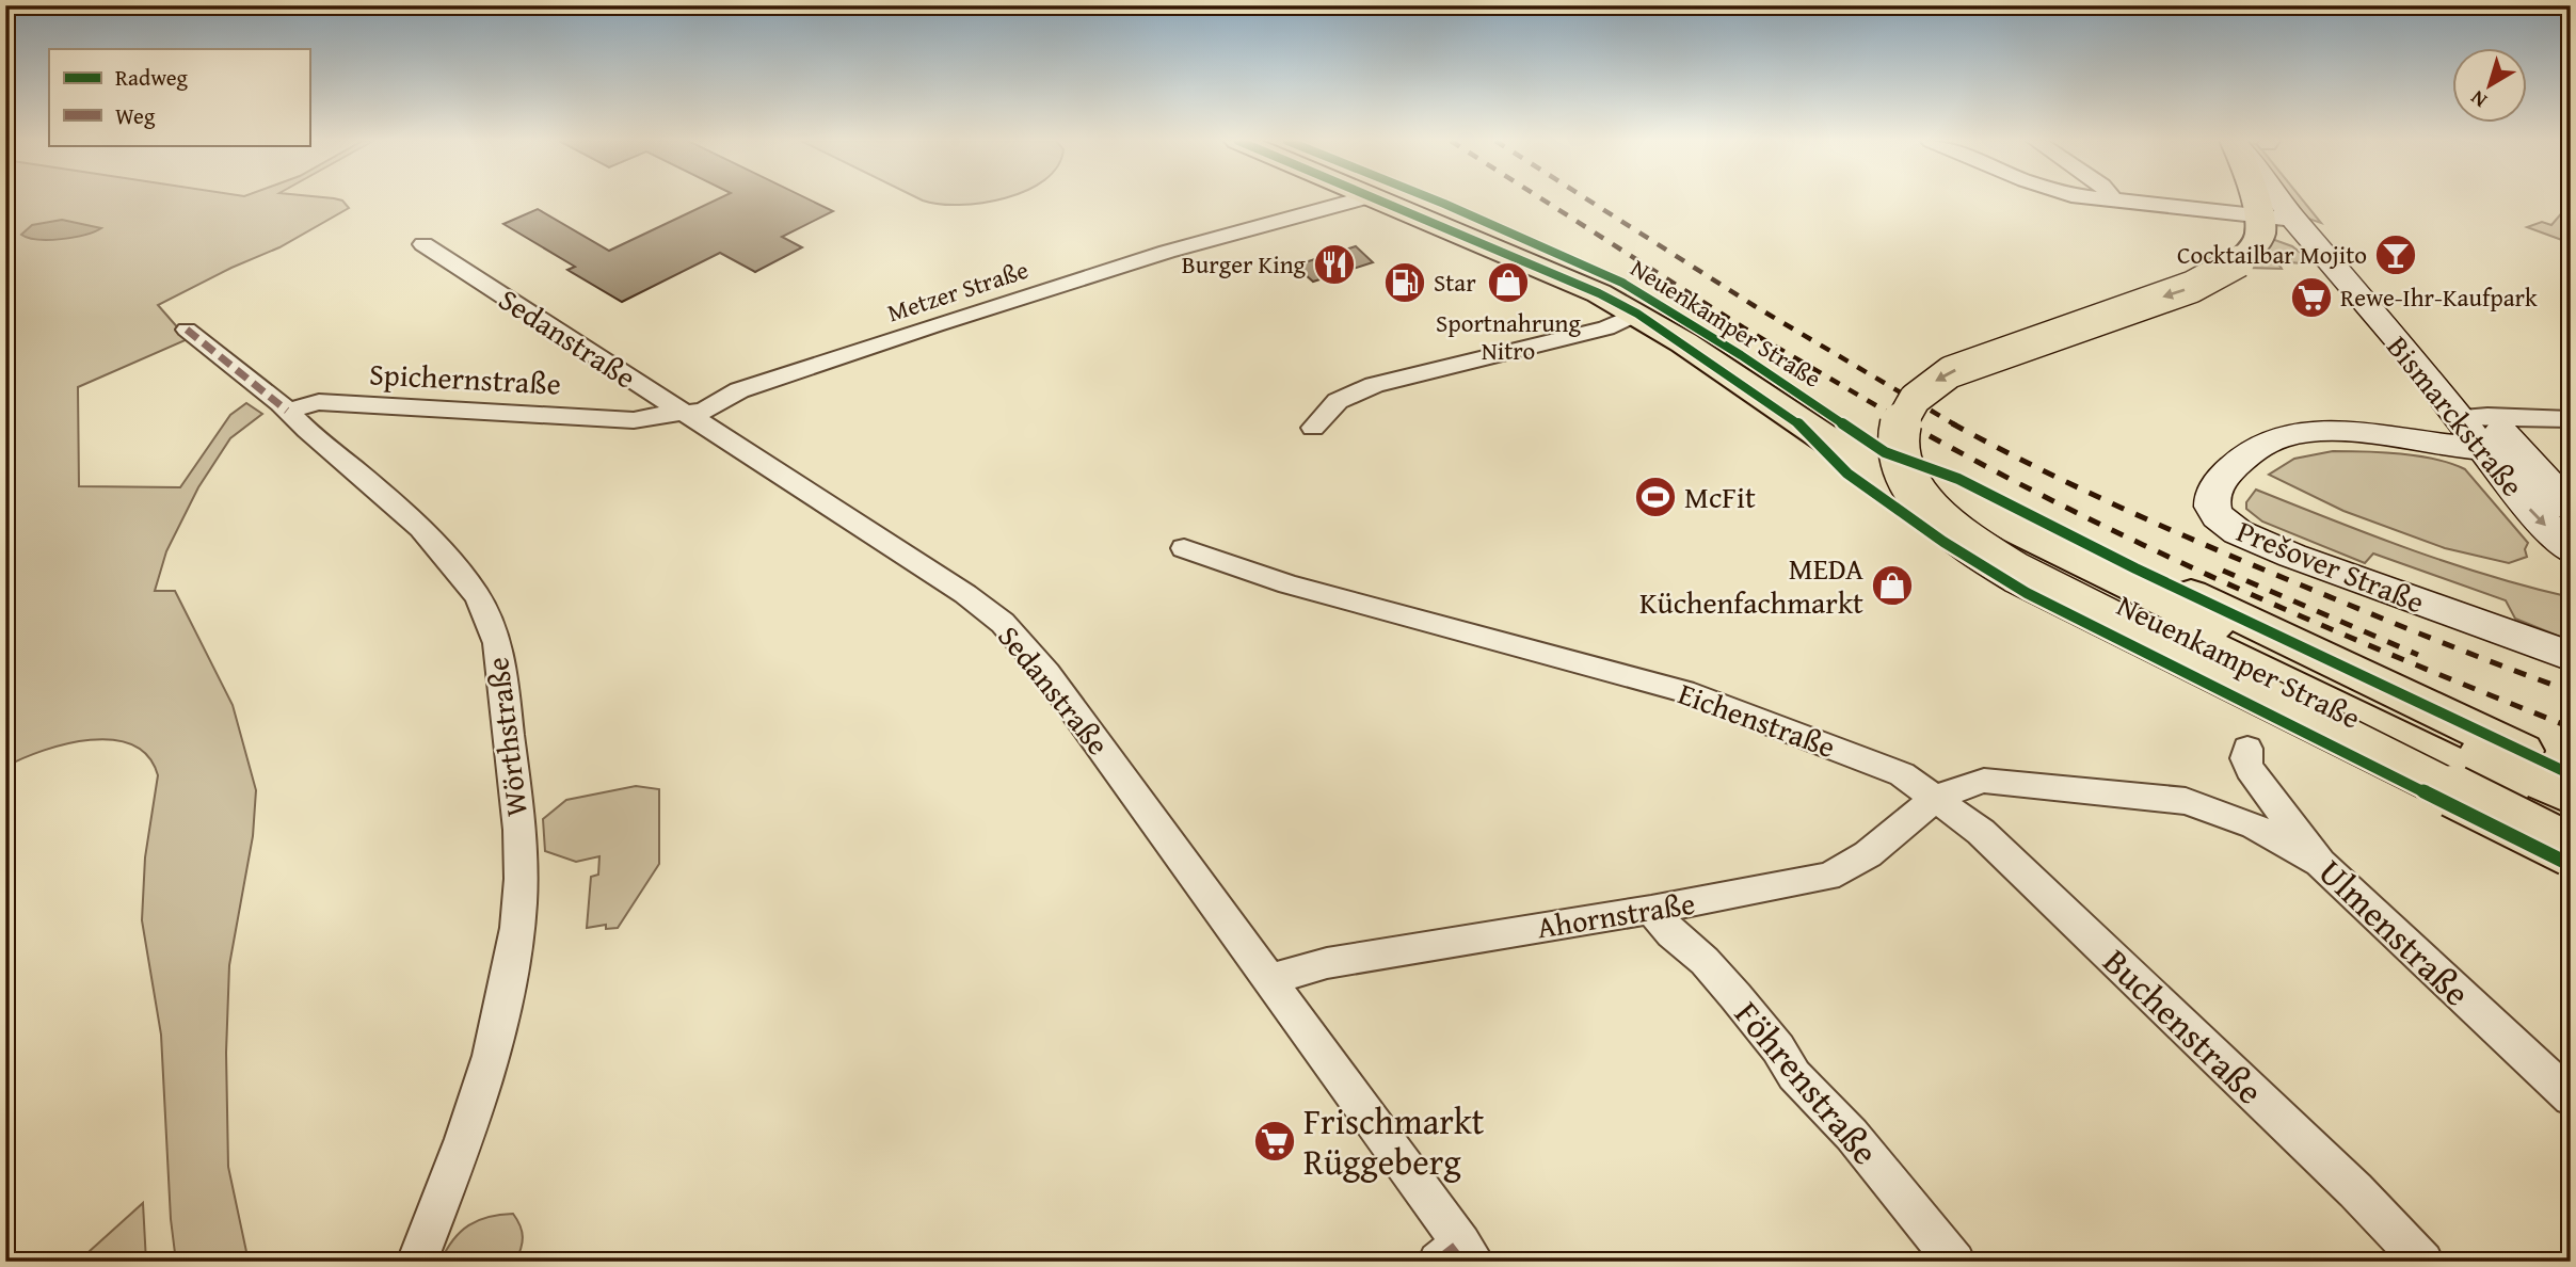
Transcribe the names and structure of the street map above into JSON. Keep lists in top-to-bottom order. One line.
{"streets":{"main road":["Neuenkamper Straße","Bismarckstraße","Prešover Straße"],"street":["Metzer Straße","Sedanstraße","Spichernstraße","Eichenstraße","Wörthstraße","Ahornstraße","Ulmenstraße","Buchenstraße","Föhrenstraße"]},"crossings":[["Metzer Straße","Sedanstraße"],["Metzer Straße","Spichernstraße"],["Sedanstraße","Spichernstraße"],["Sedanstraße","Ahornstraße"],["Spichernstraße","Wörthstraße"],["Bismarckstraße","Prešover Straße"],["Eichenstraße","Ahornstraße"],["Eichenstraße","Buchenstraße"],["Ahornstraße","Buchenstraße"],["Ahornstraße","Föhrenstraße"]],"places":{"bar":["Cocktailbar Mojito"],"restaurant":["Burger King"],"fuel station":["Star"],"shop":["Sportnahrung Nitro","MEDA Küchenfachmarkt"],"supermarket":["Rewe-Ihr-Kaufpark","Frischmarkt Rüggeberg"],"sports":["McFit"]},"legend":["Radweg","Weg"],"north":"bottom left"}
